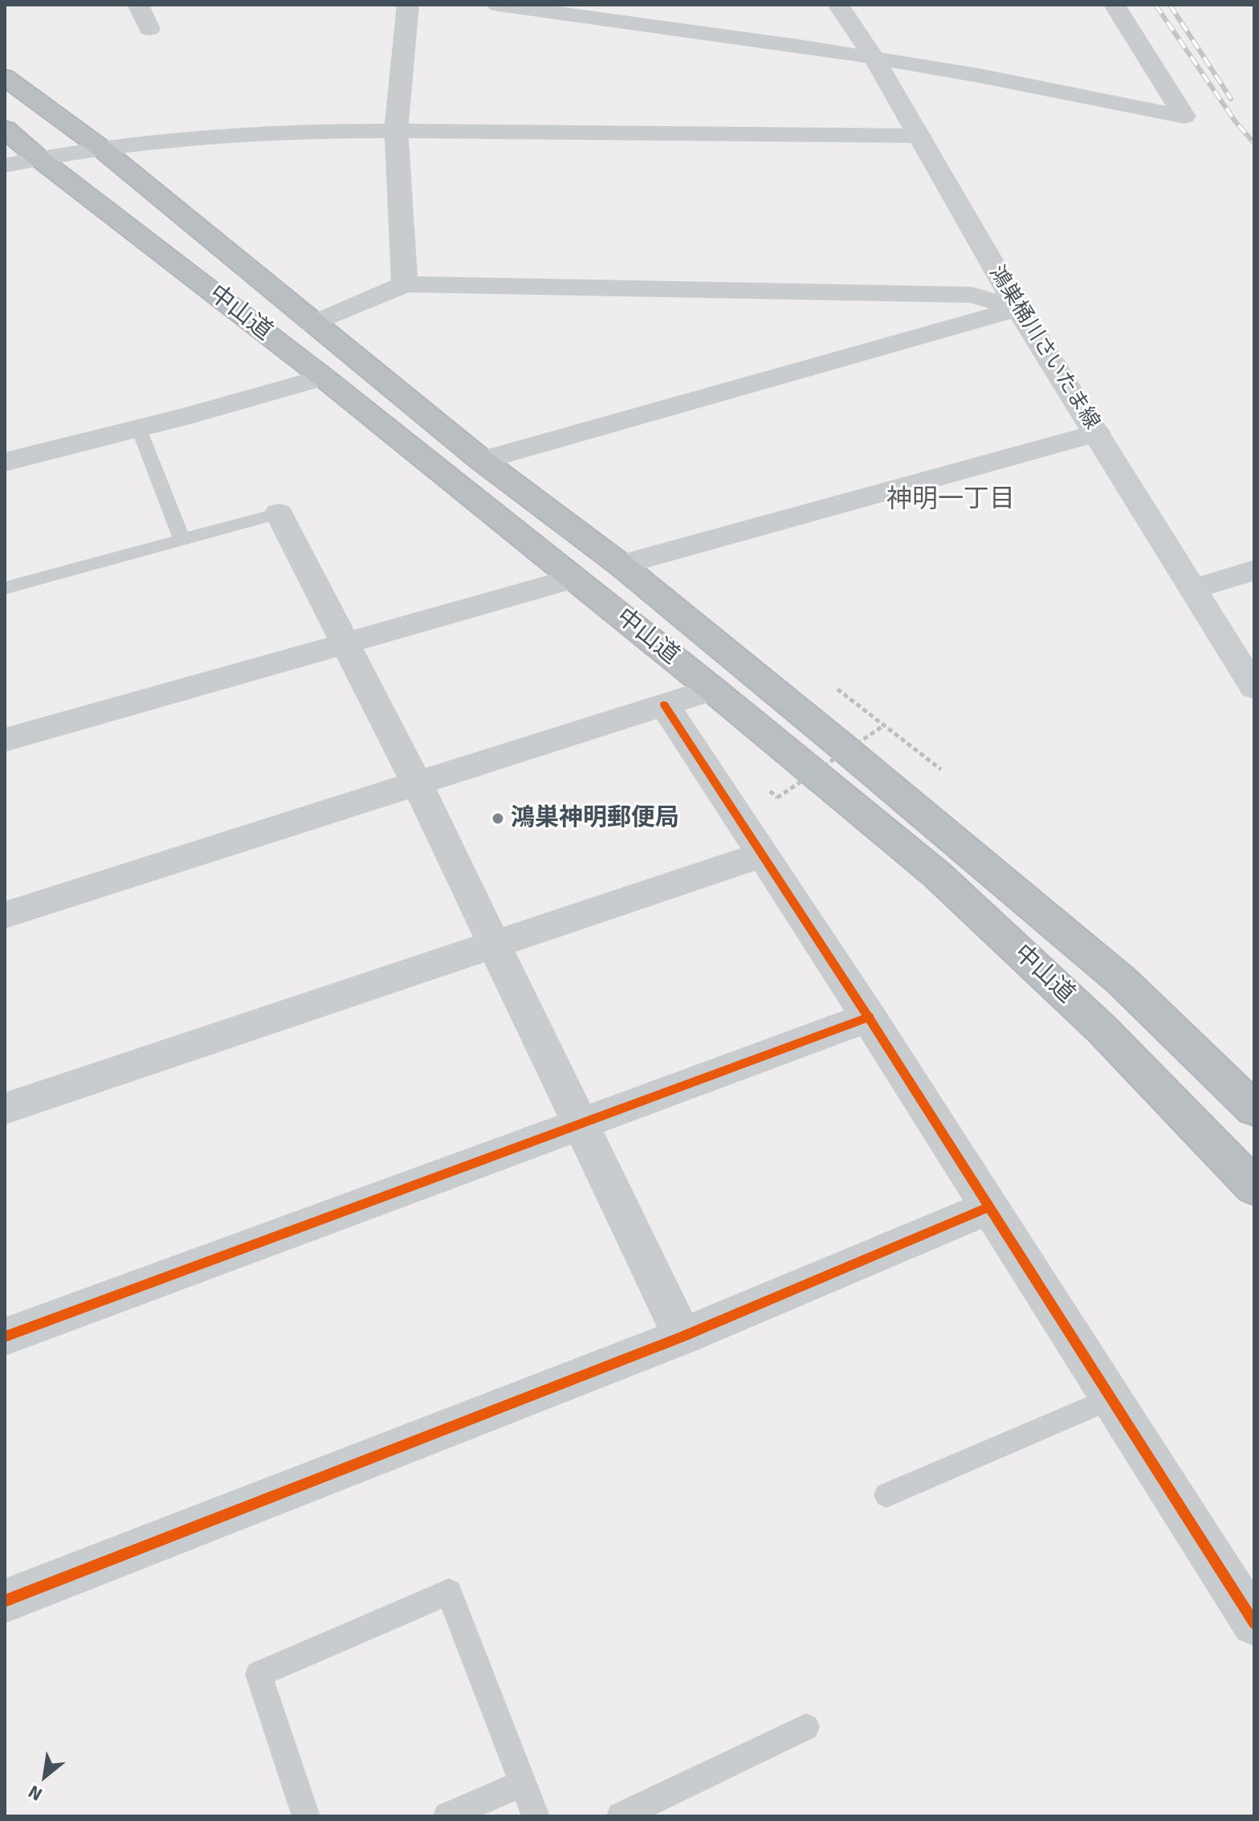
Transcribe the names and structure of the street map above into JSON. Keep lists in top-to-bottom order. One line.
{"streets":{"highway":["中山道"],"main road":["鴻巣桶川さいたま線"]},"districts":["神明一丁目"],"places":["鴻巣神明郵便局"],"north":"bottom left"}
